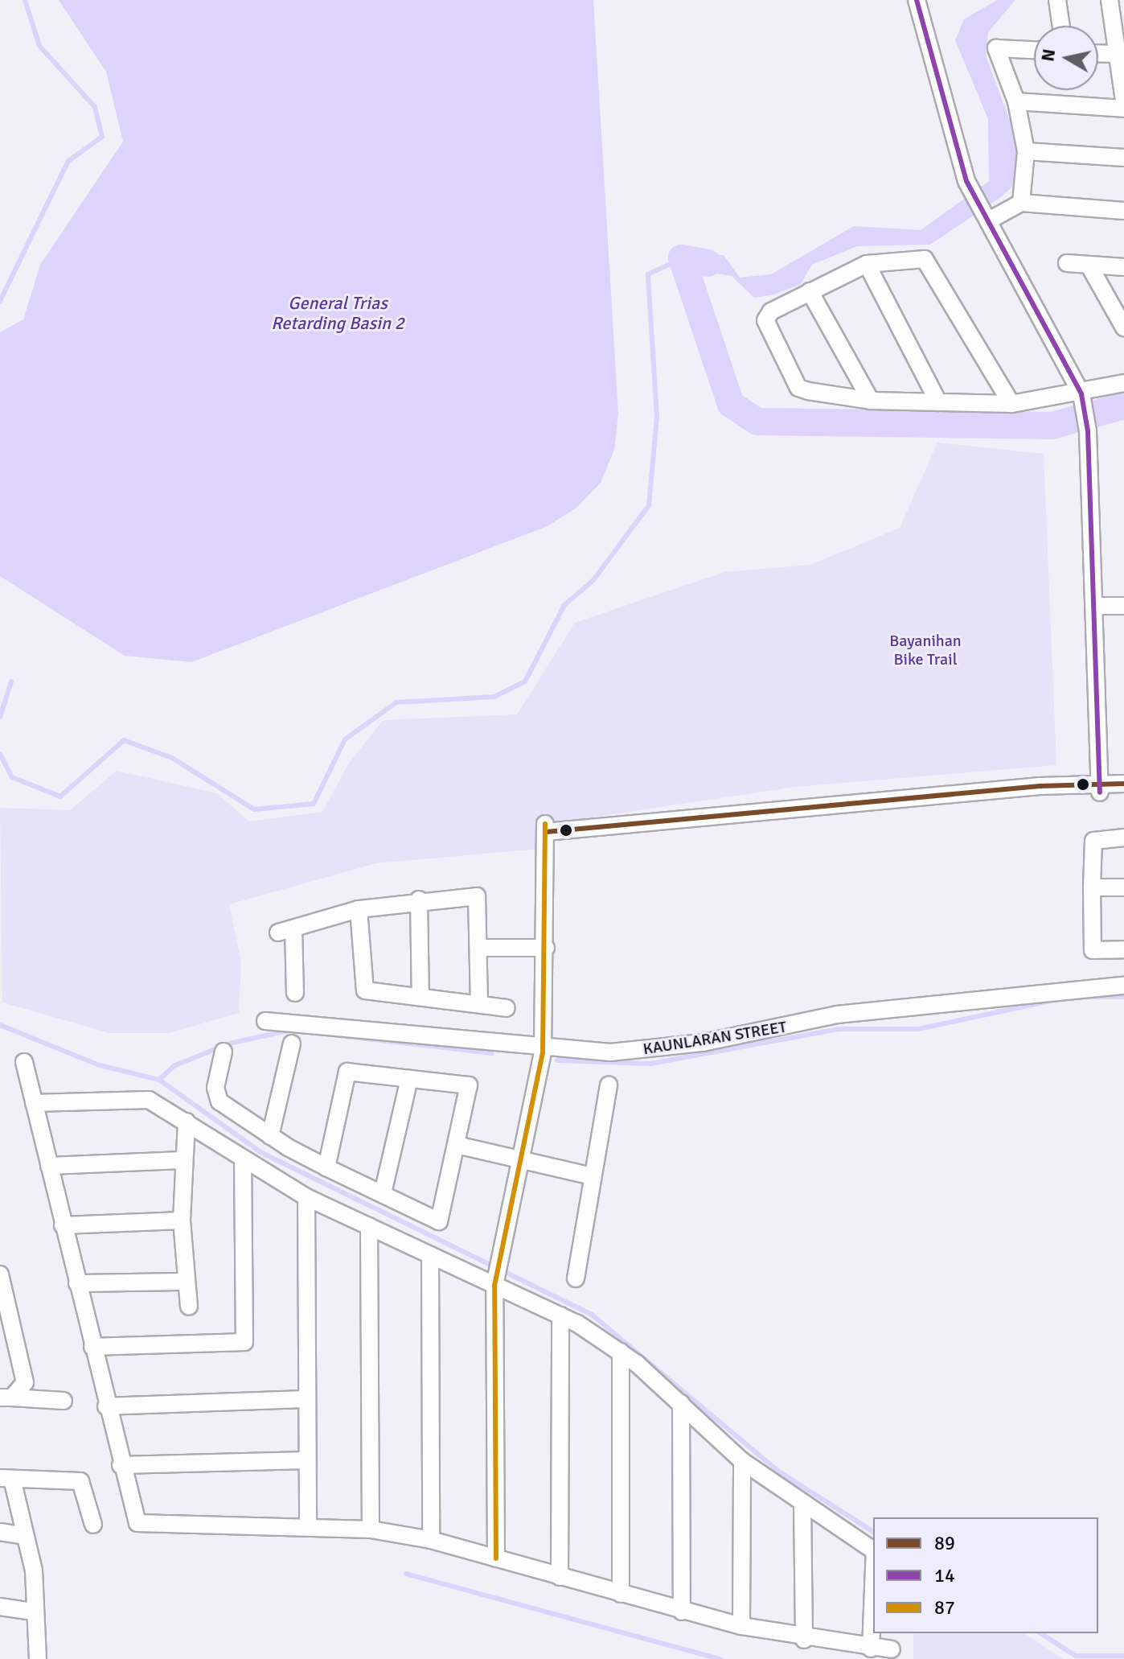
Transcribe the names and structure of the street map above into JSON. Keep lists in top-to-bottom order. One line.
{"streets":{"street":["KAUNLARAN STREET"]},"water":["General Trias Retarding Basin 2"],"parks":["Bayanihan Bike Trail"],"lines":["transit line 14","transit line 89","transit line 87"],"legend":["89","14","87"],"north":"left"}
